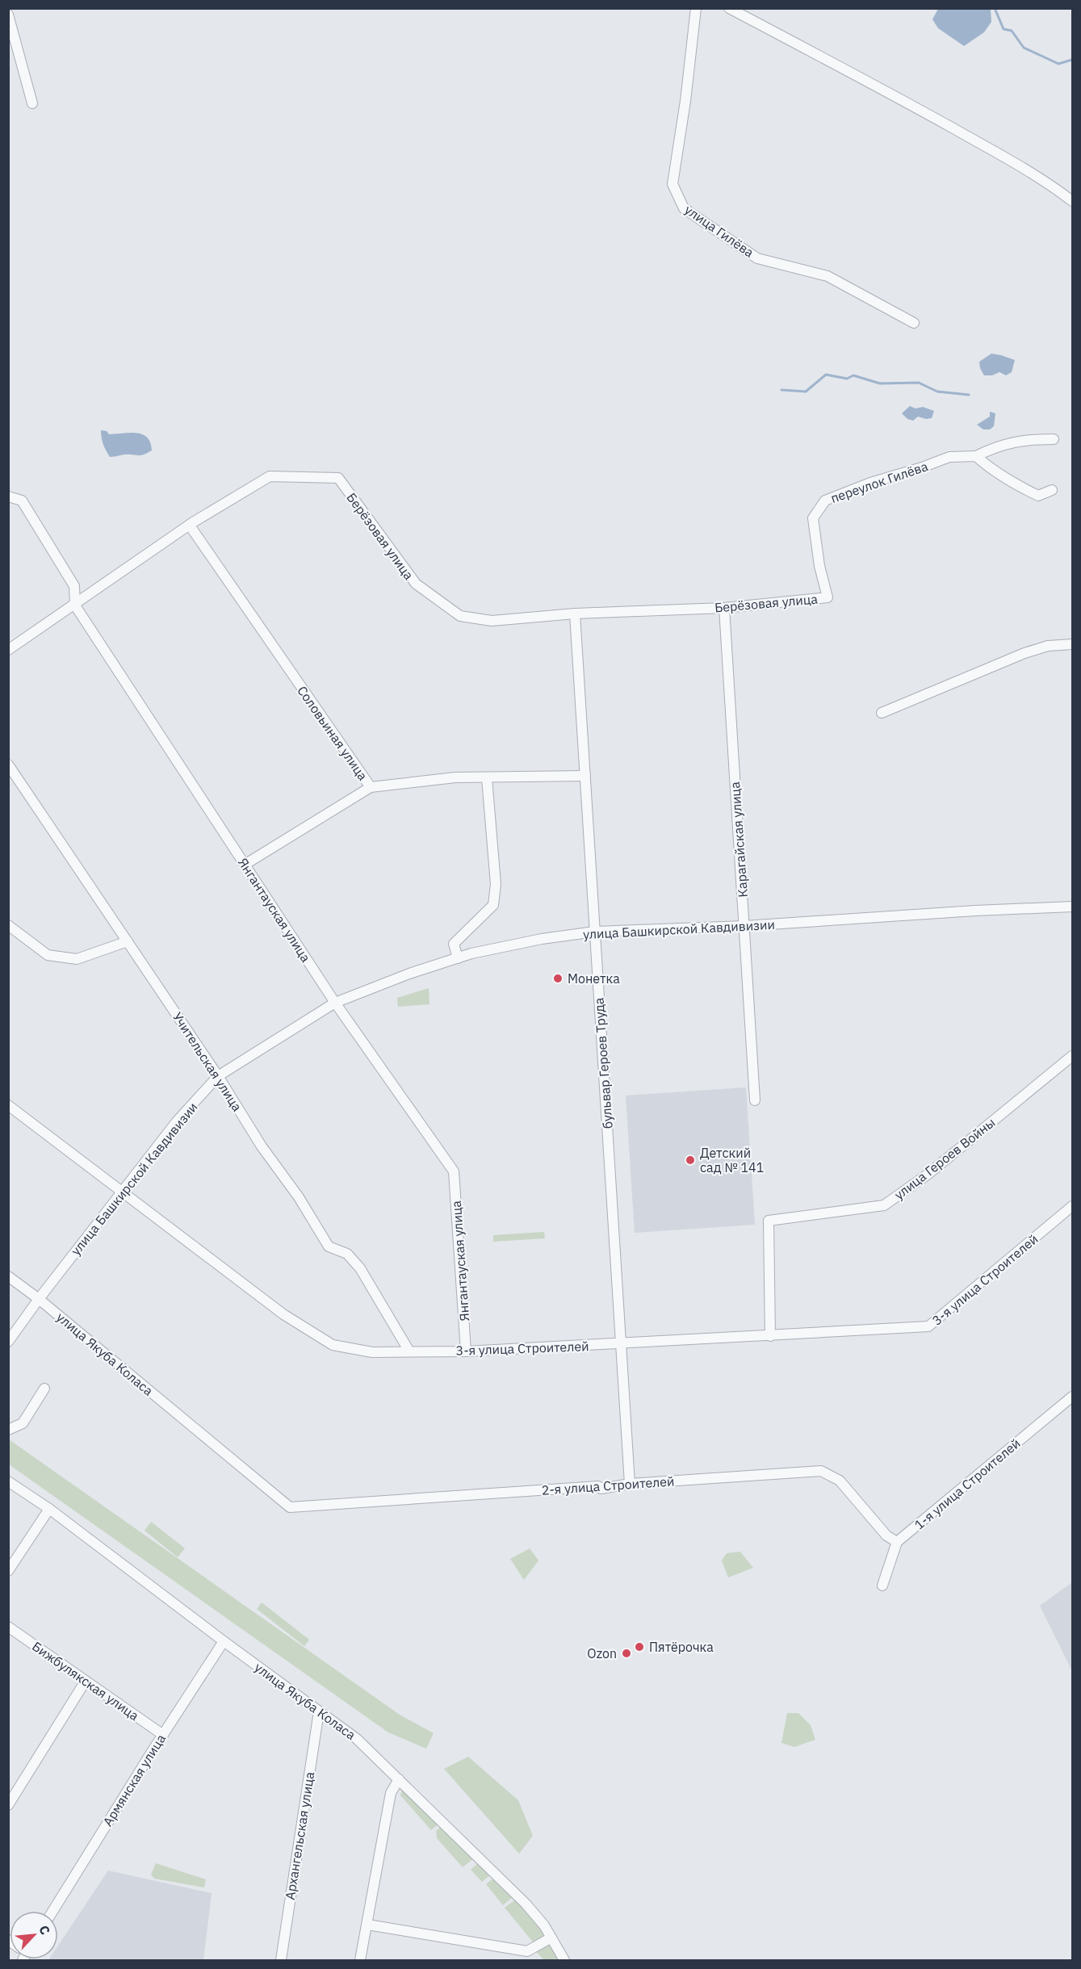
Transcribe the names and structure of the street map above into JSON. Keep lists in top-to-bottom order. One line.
{"streets":{"street":["улица Гилёва","переулок Гилёва","Берёзовая улица","Соловьиная улица","Карагайская улица","Янгантауская улица","улица Башкирской Кавдивизии","Учительская улица","бульвар Героев Труда","улица Героев Войны","3-я улица Строителей","улица Якуба Коласа","1-я улица Строителей","2-я улица Строителей","Бижбулякская улица","Армянская улица","Архангельская улица"]},"crossings":[["переулок Гилёва","Берёзовая улица"],["Берёзовая улица","Соловьиная улица"],["Берёзовая улица","Карагайская улица"],["Берёзовая улица","Янгантауская улица"],["Берёзовая улица","бульвар Героев Труда"],["Соловьиная улица","бульвар Героев Труда"],["Карагайская улица","улица Башкирской Кавдивизии"],["Янгантауская улица","улица Башкирской Кавдивизии"],["Янгантауская улица","3-я улица Строителей"],["улица Башкирской Кавдивизии","Учительская улица"],["улица Башкирской Кавдивизии","бульвар Героев Труда"],["улица Башкирской Кавдивизии","3-я улица Строителей"],["улица Башкирской Кавдивизии","улица Якуба Коласа"],["Учительская улица","3-я улица Строителей"],["бульвар Героев Труда","3-я улица Строителей"],["бульвар Героев Труда","2-я улица Строителей"],["улица Героев Войны","3-я улица Строителей"],["улица Якуба Коласа","2-я улица Строителей"],["улица Якуба Коласа","Армянская улица"],["улица Якуба Коласа","Архангельская улица"],["1-я улица Строителей","2-я улица Строителей"],["Бижбулякская улица","Армянская улица"]],"places":["Монетка","Детский сад № 141","Пятёрочка","Ozon"],"north":"top right"}
